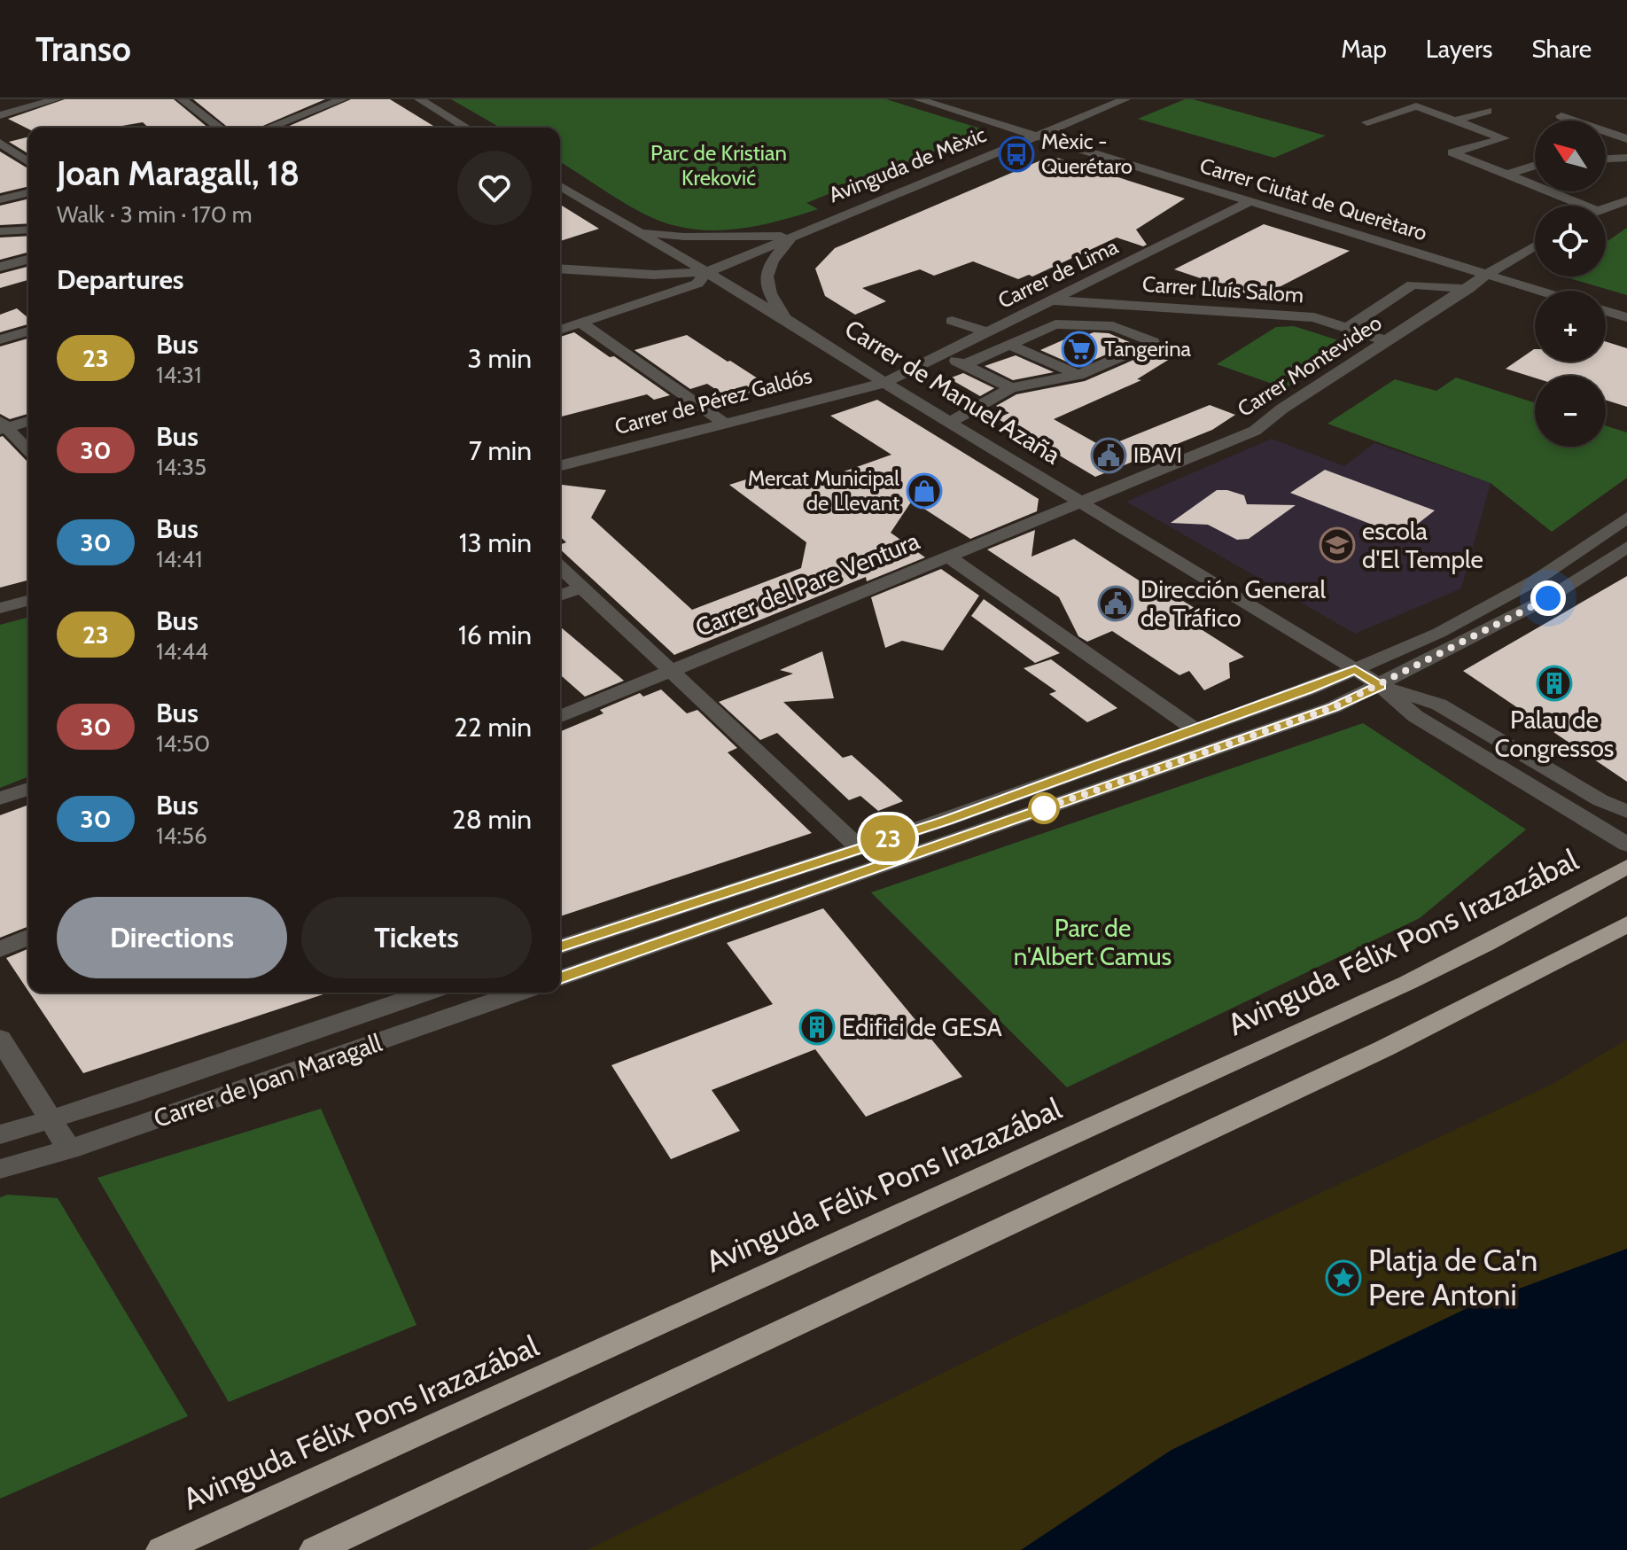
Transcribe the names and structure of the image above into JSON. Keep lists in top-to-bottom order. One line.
{"streets":{"highway":["Avinguda Félix Pons Irazazábal"],"street":["Avinguda de Mèxic","Carrer Ciutat de Querètaro","Carrer de Lima","Carrer Lluís Salom","Carrer Montevideo","Carrer de Manuel Azaña","Carrer de Pérez Galdós","Carrer del Pare Ventura","Carrer de Joan Maragall"]},"crossings":[["Avinguda de Mèxic","Carrer Ciutat de Querètaro"],["Avinguda de Mèxic","Carrer de Manuel Azaña"],["Carrer Ciutat de Querètaro","Carrer de Lima"],["Carrer Ciutat de Querètaro","Carrer Montevideo"],["Carrer de Lima","Carrer Lluís Salom"],["Carrer de Lima","Carrer de Manuel Azaña"],["Carrer de Lima","Carrer de Pérez Galdós"],["Carrer Lluís Salom","Carrer Montevideo"],["Carrer Montevideo","Carrer de Manuel Azaña"],["Carrer Montevideo","Carrer del Pare Ventura"],["Carrer de Manuel Azaña","Carrer de Pérez Galdós"],["Carrer de Manuel Azaña","Carrer del Pare Ventura"]],"parks":["Parc de Kristian Kreković","Parc de n'Albert Camus"],"places":{"bus stop":["Mèxic - Querétaro"],"supermarket":["Tangerina"],"public building":["IBAVI","Dirección General de Tráfico"],"shop":["Mercat Municipal de Llevant"],"school or university":["escola d'El Temple"],"building":["Palau de Congressos","Edifici de GESA"],"place":["Platja de Ca'n Pere Antoni"]},"lines":["bus line 23"],"north":"top left","page":{"header":"Transo","nav":["Map","Layers","Share"],"on_map":"23","map_buttons":["+","−"],"heading":[["Joan Maragall, 18","Walk · 3 min · 170 m"],"Departures"],"list":[{"mark":"23","name":"Bus","note":"14:31","value":"3 min"},{"mark":"30","name":"Bus","note":"14:35","value":"7 min"},{"mark":"30","name":"Bus","note":"14:41","value":"13 min"},{"mark":"23","name":"Bus","note":"14:44","value":"16 min"},{"mark":"30","name":"Bus","note":"14:50","value":"22 min"},{"mark":"30","name":"Bus","note":"14:56","value":"28 min"}],"buttons":["Directions","Tickets"]}}
